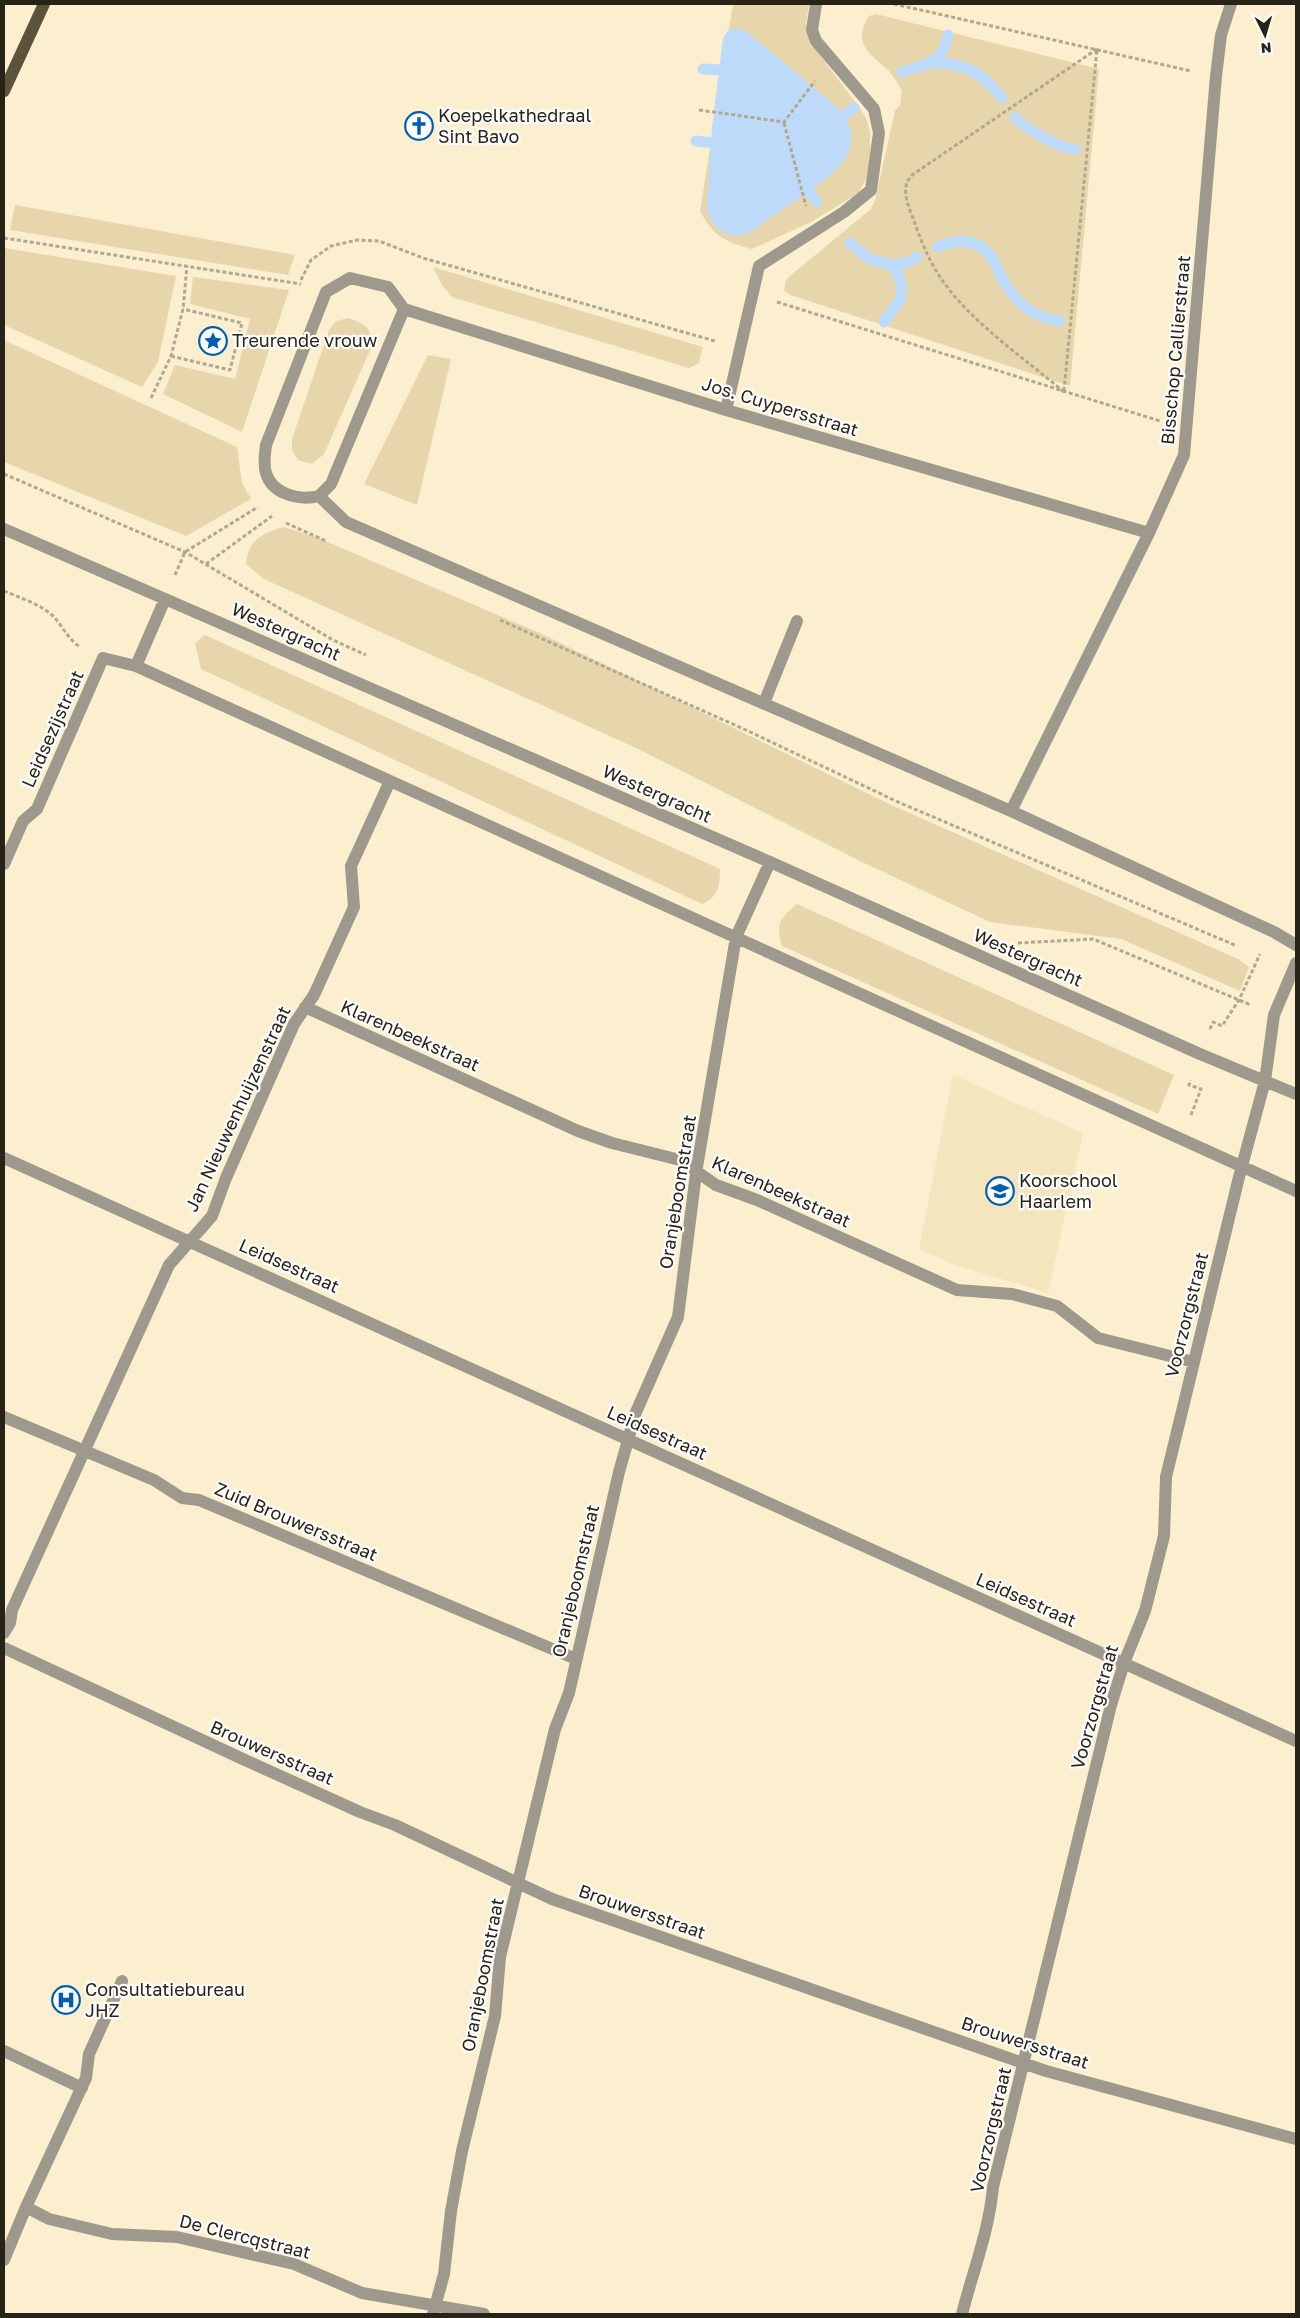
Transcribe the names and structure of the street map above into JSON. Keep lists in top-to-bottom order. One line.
{"streets":{"street":["Bisschop Callierstraat","Jos. Cuypersstraat","Westergracht","Leidsezijstraat","Klarenbeekstraat","Jan Nieuwenhuijzenstraat","Oranjeboomstraat","Leidsestraat","Voorzorgstraat","Zuid Brouwersstraat","Brouwersstraat","De Clercqstraat"]},"crossings":[["Bisschop Callierstraat","Jos. Cuypersstraat"],["Westergracht","Oranjeboomstraat"],["Westergracht","Voorzorgstraat"],["Klarenbeekstraat","Jan Nieuwenhuijzenstraat"],["Klarenbeekstraat","Oranjeboomstraat"],["Klarenbeekstraat","Voorzorgstraat"],["Jan Nieuwenhuijzenstraat","Leidsestraat"],["Jan Nieuwenhuijzenstraat","Zuid Brouwersstraat"],["Oranjeboomstraat","Leidsestraat"],["Oranjeboomstraat","Zuid Brouwersstraat"],["Oranjeboomstraat","Brouwersstraat"],["Oranjeboomstraat","De Clercqstraat"],["Leidsestraat","Voorzorgstraat"],["Voorzorgstraat","Brouwersstraat"]],"places":{"church":["Koepelkathedraal Sint Bavo"],"place":["Treurende vrouw"],"school or university":["Koorschool Haarlem"],"hospital":["Consultatiebureau JHZ"]},"north":"bottom"}
